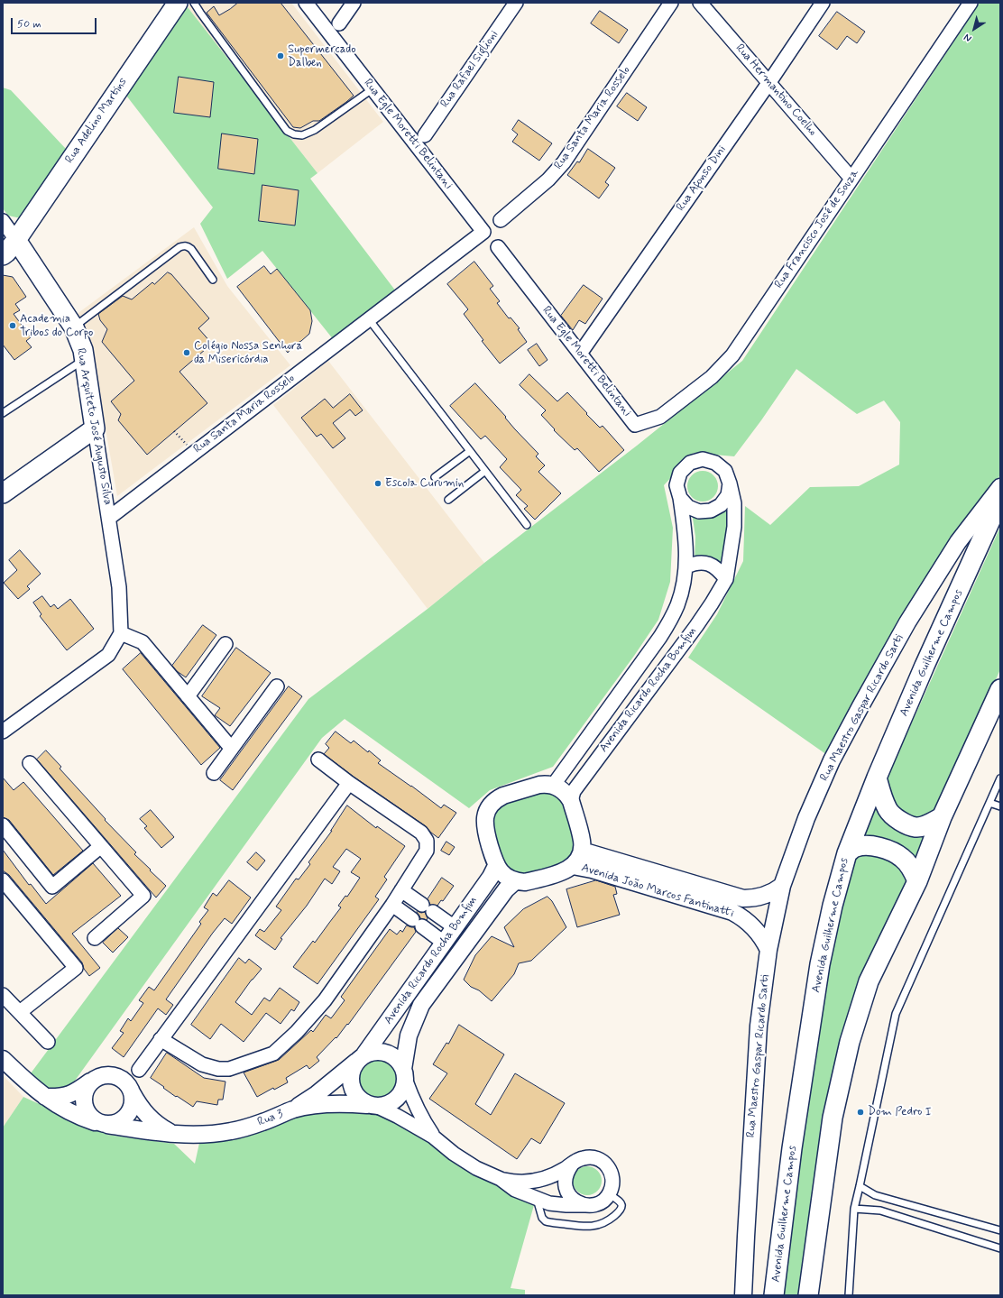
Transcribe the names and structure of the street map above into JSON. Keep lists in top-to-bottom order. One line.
{"streets":{"main road":["Rua Adelino Martins","Rua Arquiteto José Augusto Silva","Avenida Guilherme Campos"],"street":["Rua Rafael Siglioni","Rua Hermantino Coelho","Rua Santa Maria Rosselo","Rua Egle Moretti Belintani","Rua Afonso Dini","Rua Francisco José de Souza","Avenida Ricardo Rocha Bomfim","Rua Maestro Gaspar Ricardo Sarti","Avenida João Marcos Fantinatti","Rua 3"]},"crossings":[["Rua Hermantino Coelho","Rua Afonso Dini"],["Rua Hermantino Coelho","Rua Francisco José de Souza"],["Rua Santa Maria Rosselo","Rua Egle Moretti Belintani"],["Rua Santa Maria Rosselo","Rua Arquiteto José Augusto Silva"],["Rua Adelino Martins","Rua Arquiteto José Augusto Silva"],["Rua Egle Moretti Belintani","Rua Afonso Dini"],["Rua Egle Moretti Belintani","Rua Francisco José de Souza"],["Avenida Ricardo Rocha Bomfim","Avenida João Marcos Fantinatti"],["Avenida Ricardo Rocha Bomfim","Rua 3"],["Rua Maestro Gaspar Ricardo Sarti","Avenida João Marcos Fantinatti"]],"places":["Supermercado Dalben","Academia Tribos do Corpo","Colégio Nossa Senhora da Misericórdia","Escola Curumin","Dom Pedro I"],"scale_bar":"50 m","north":"bottom left"}
